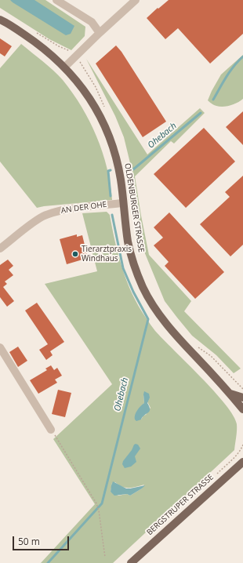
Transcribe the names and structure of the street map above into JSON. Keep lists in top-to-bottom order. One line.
{"streets":{"main road":["OLDENBURGER STRASSE","BERGSTRUPER STRASSE"],"street":["AN DER OHE"]},"crossings":[["AN DER OHE","OLDENBURGER STRASSE"]],"water":["Ohebach"],"places":["Tierarztpraxis Windhaus"],"scale_bar":"50 m"}
